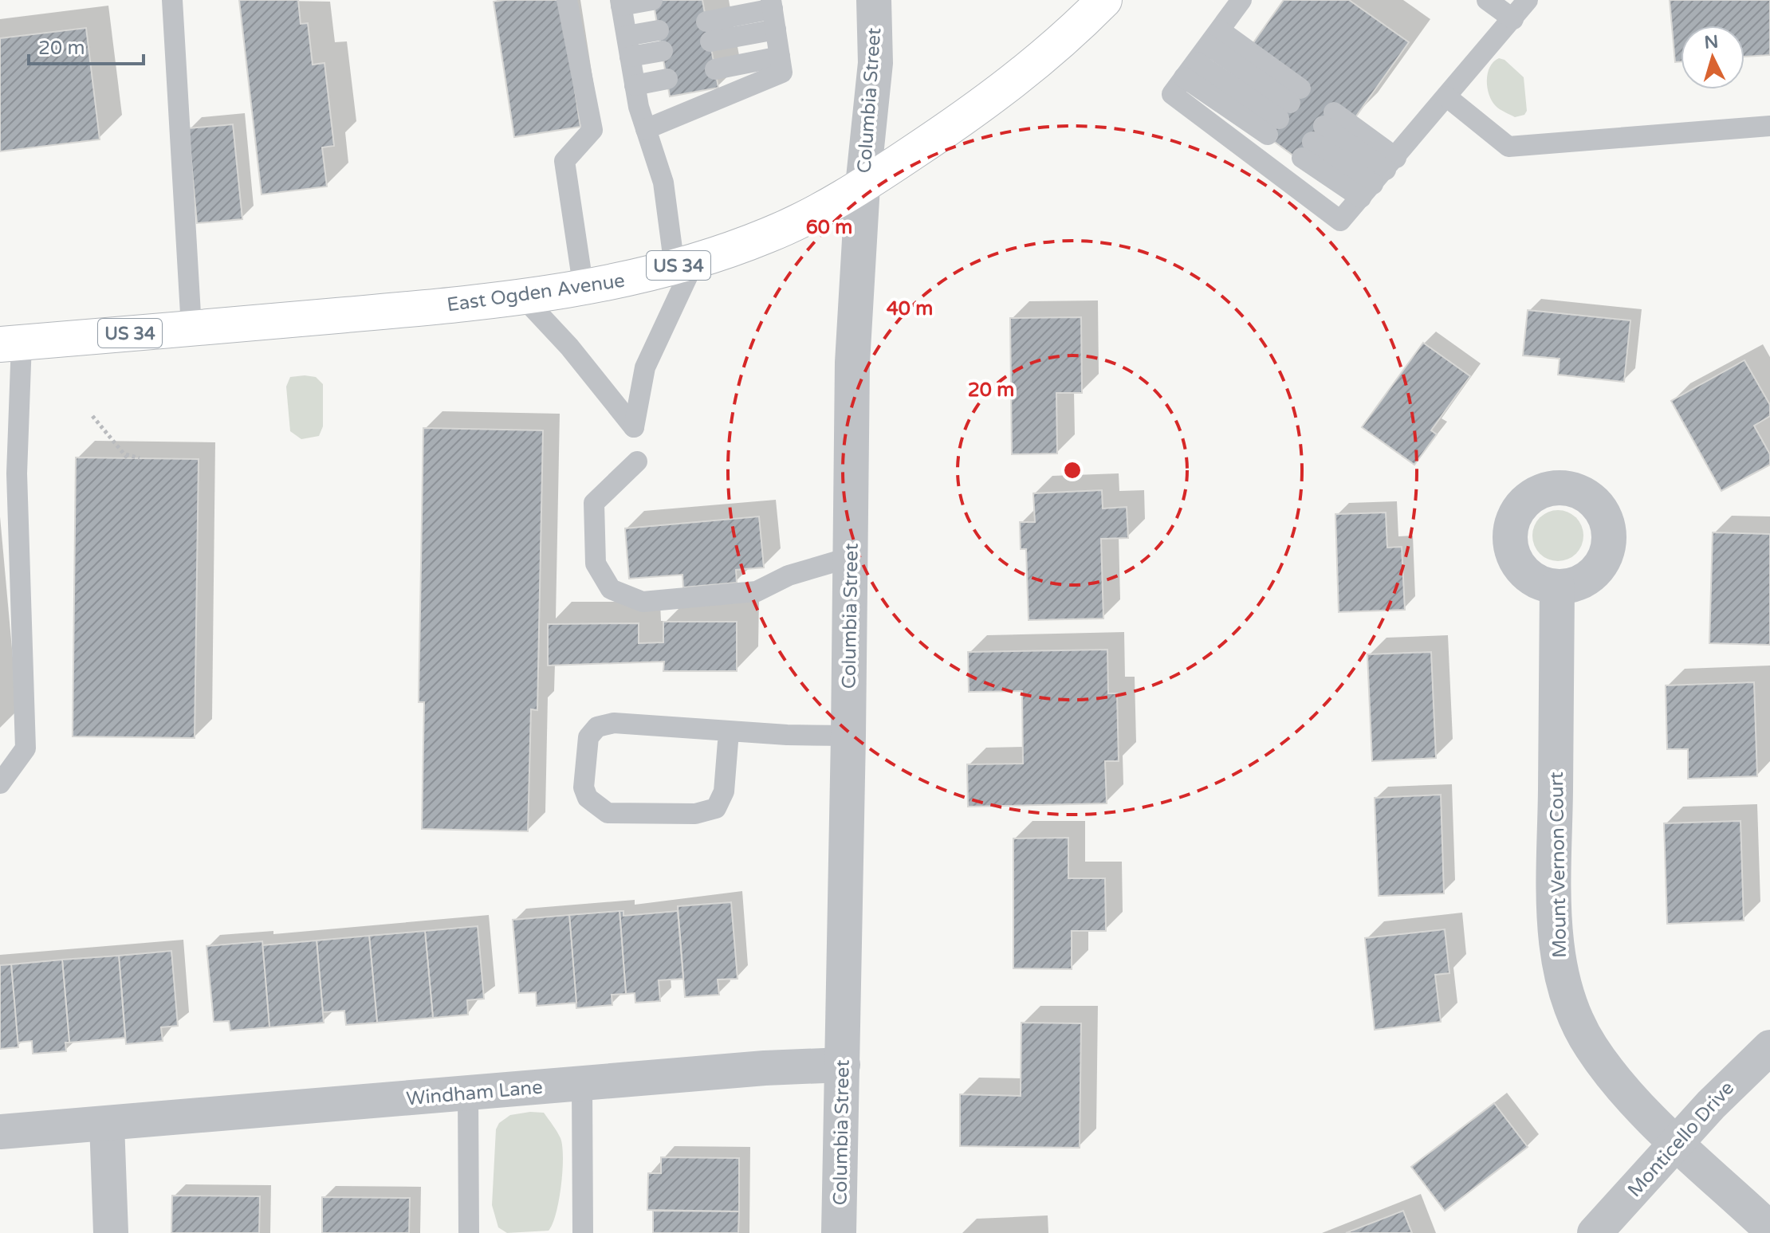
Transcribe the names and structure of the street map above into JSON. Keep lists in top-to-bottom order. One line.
{"streets":{"main road":["US 34","East Ogden Avenue"],"street":["Columbia Street","Mount Vernon Court","Windham Lane","Monticello Drive"]},"crossings":[["Columbia Street","East Ogden Avenue"],["Columbia Street","Windham Lane"],["Mount Vernon Court","Monticello Drive"]],"scale_bar":"20 m","north":"top","rings":["60 m","40 m","20 m"]}
